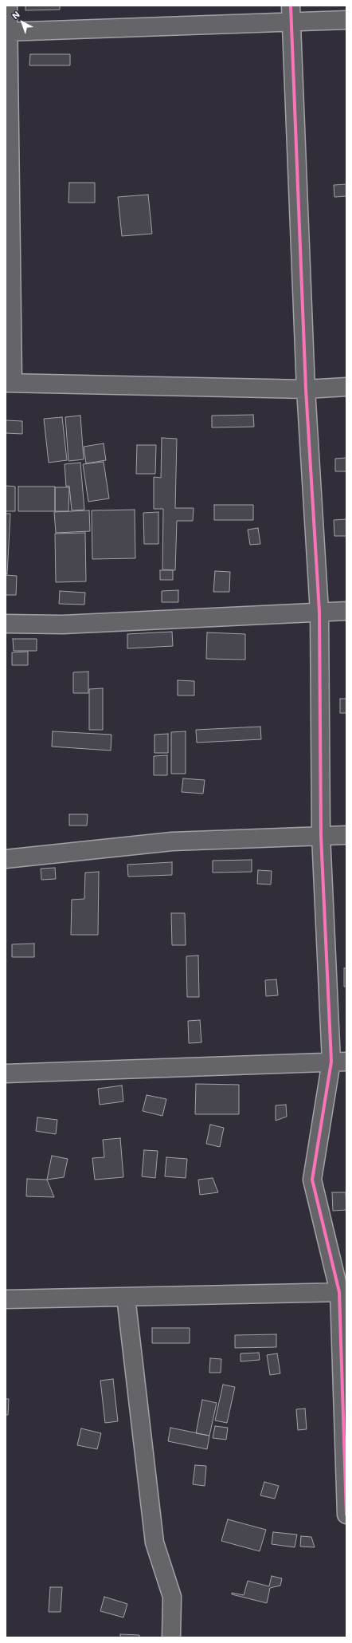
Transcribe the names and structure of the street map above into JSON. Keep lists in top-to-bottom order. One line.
{"north":"top left"}
